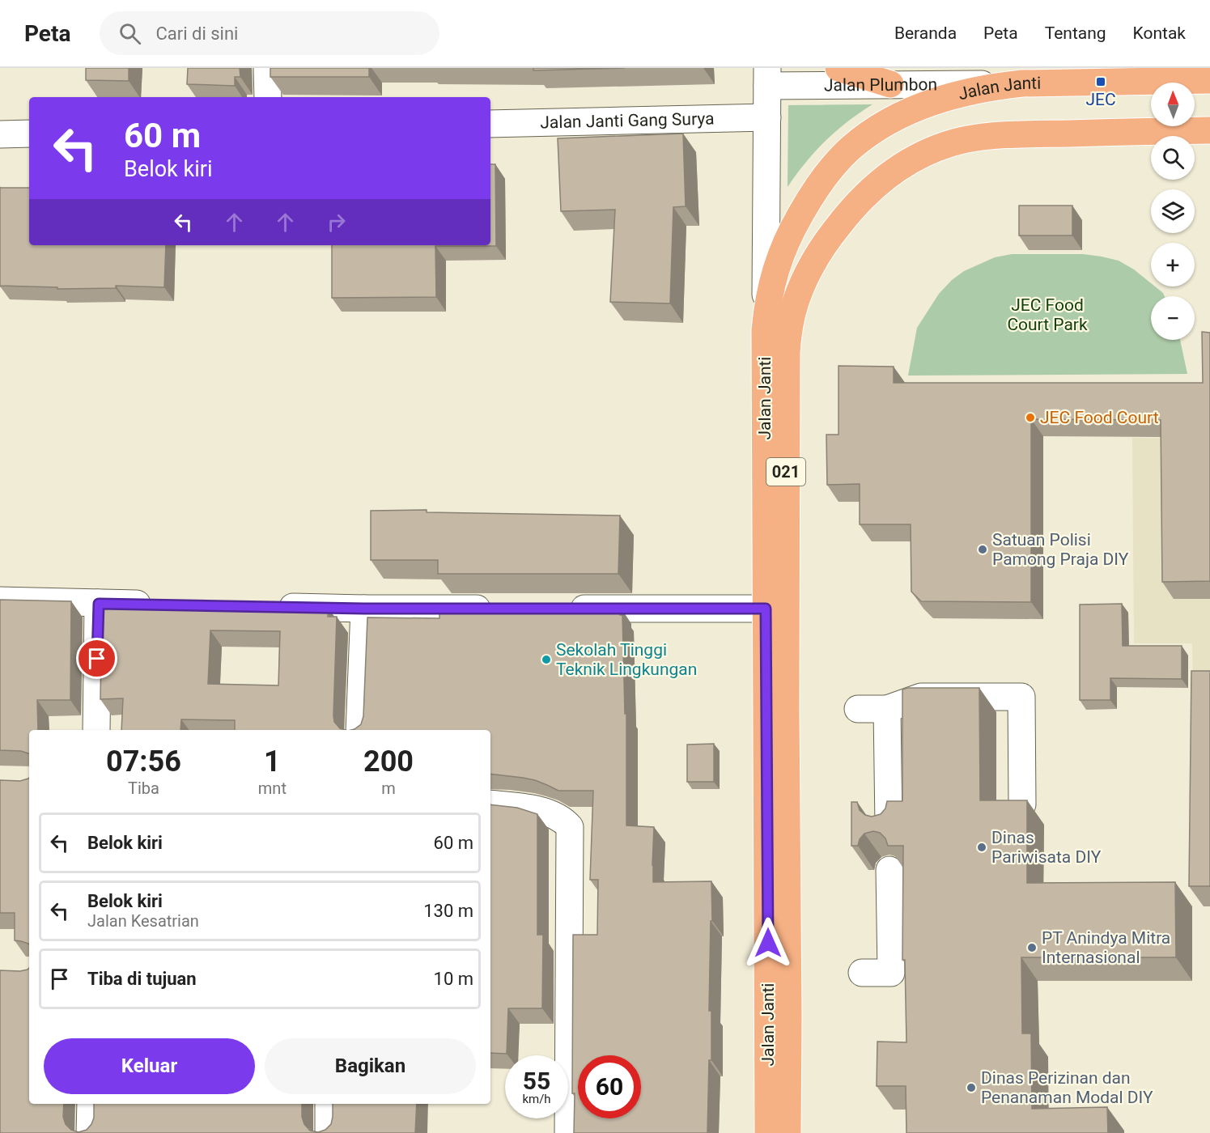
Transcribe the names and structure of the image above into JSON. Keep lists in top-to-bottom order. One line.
{"streets":{"main road":["Jalan Janti","021"],"street":["Jalan Plumbon","Jalan Janti Gang Surya"]},"crossings":[["Jalan Plumbon","Jalan Janti"],["Jalan Plumbon","Jalan Janti Gang Surya"]],"parks":["JEC Food Court Park"],"places":{"transit":["JEC"],"other":["JEC Food Court","Satuan Polisi Pamong Praja DIY","Sekolah Tinggi Teknik Lingkungan","Dinas Pariwisata DIY","PT Anindya Mitra Internasional","Dinas Perizinan dan Penanaman Modal DIY"]},"north":"top","page":{"header":"Peta","search":"Cari di sini","nav":["Beranda","Peta","Tentang","Kontak"],"map_buttons":["+","−"],"turn":["60 m","Belok kiri"],"eta":["07:56","Tiba","1","mnt","200","m"],"list":[{"name":"Belok kiri","value":"60 m"},{"name":"Belok kiri","note":"Jalan Kesatrian","value":"130 m"},{"name":"Tiba di tujuan","value":"10 m"}],"buttons":["Keluar","Bagikan"],"speed":"55 km/h","limit":"60"}}
